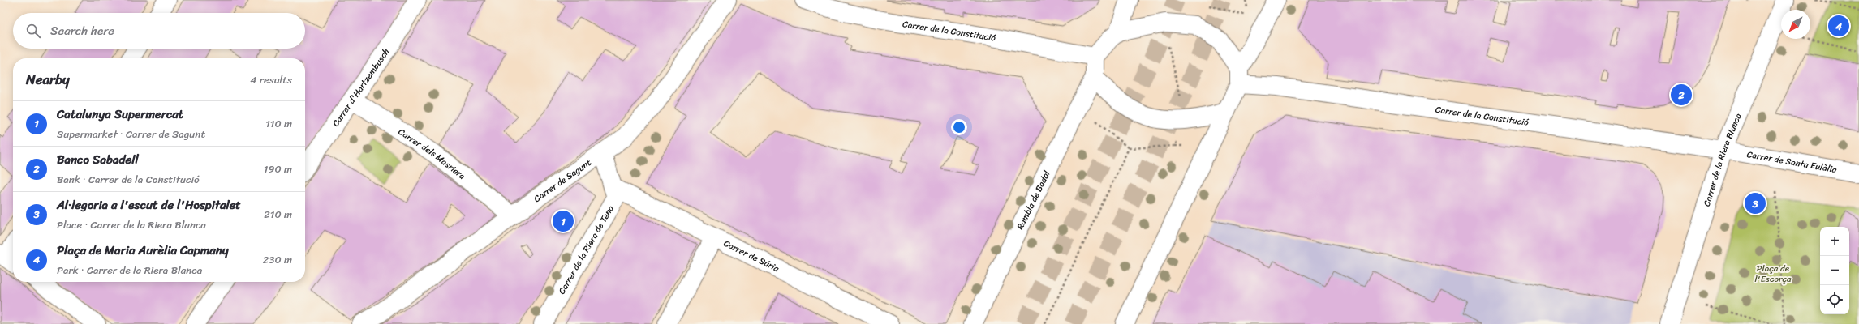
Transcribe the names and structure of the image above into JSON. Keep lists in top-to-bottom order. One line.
{"streets":{"street":["Carrer de la Constitució","Carrer d'Hartzembusch","Carrer dels Masriera","Carrer de la Riera Blanca","Carrer de Santa Eulàlia","Carrer de Sagunt","Rambla de Badal","Carrer de la Riera de Tena","Carrer de Súria"]},"crossings":[["Carrer de la Constitució","Carrer de la Riera Blanca"],["Carrer de la Constitució","Carrer de Santa Eulàlia"],["Carrer de la Constitució","Rambla de Badal"],["Carrer d'Hartzembusch","Carrer dels Masriera"],["Carrer de la Riera Blanca","Carrer de Santa Eulàlia"],["Carrer de Sagunt","Carrer de la Riera de Tena"],["Carrer de la Riera de Tena","Carrer de Súria"]],"parks":["Plaça de l'Escorça"],"north":"bottom left","page":{"search":"Search here","pins":["4","2","3","1"],"heading":["Nearby","4 results"],"list":[{"mark":"1","name":"Catalunya Supermercat","note":"Supermarket · Carrer de Sagunt","value":"110 m"},{"mark":"2","name":"Banco Sabadell","note":"Bank · Carrer de la Constitució","value":"190 m"},{"mark":"3","name":"Al·legoria a l'escut de l'Hospitalet","note":"Place · Carrer de la Riera Blanca","value":"210 m"},{"mark":"4","name":"Plaça de Maria Aurèlia Capmany","note":"Park · Carrer de la Riera Blanca","value":"230 m"}],"map_buttons":["+","−"]}}
